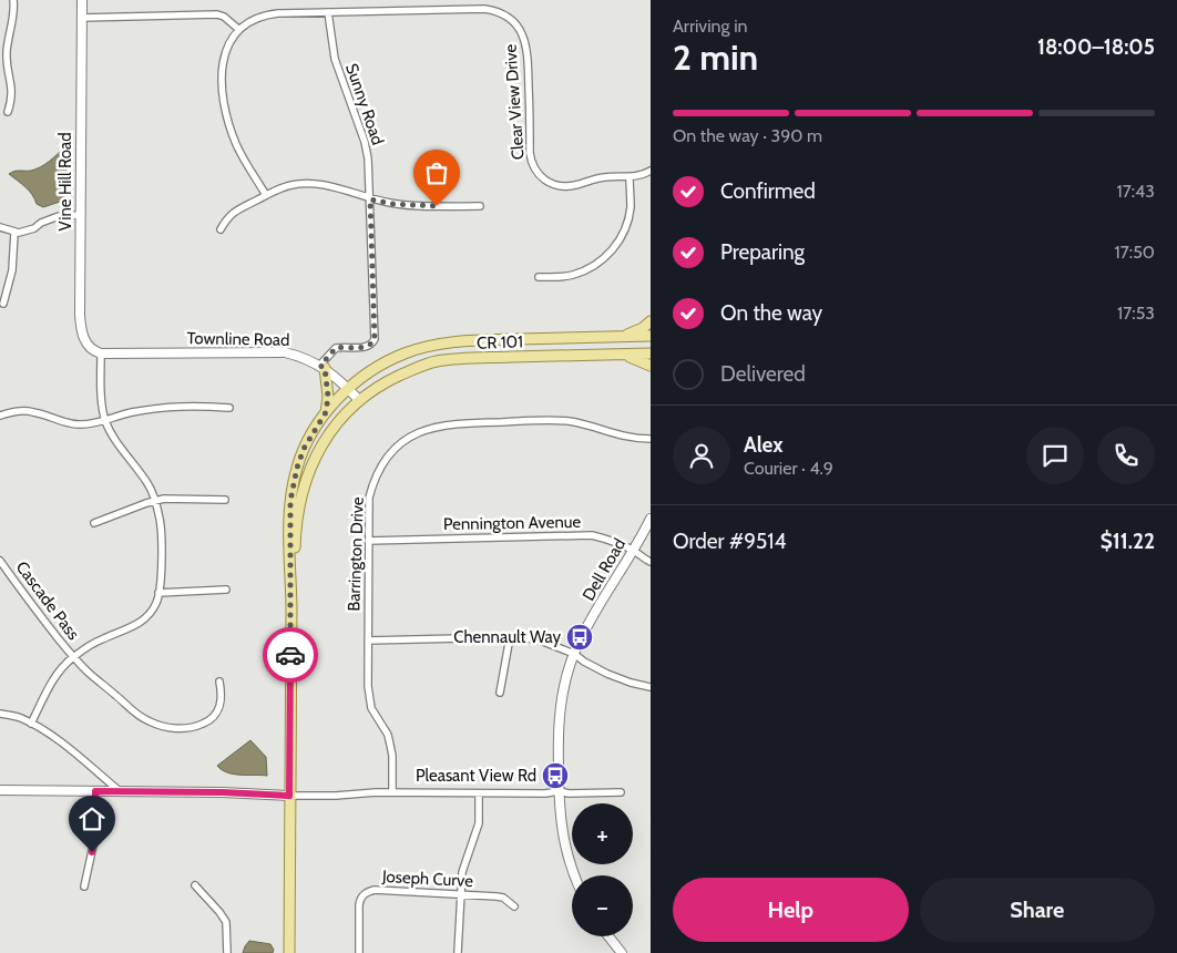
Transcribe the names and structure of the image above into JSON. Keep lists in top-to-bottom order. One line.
{"streets":{"main road":["CR 101"],"street":["Clear View Drive","Sunny Road","Vine Hill Road","Townline Road","Pennington Avenue","Barrington Drive","Dell Road","Cascade Pass","Joseph Curve"]},"crossings":[["Clear View Drive","Sunny Road"],["Sunny Road","Townline Road"],["Vine Hill Road","Townline Road"],["Townline Road","CR 101"],["Pennington Avenue","Barrington Drive"],["Pennington Avenue","Dell Road"]],"places":{"bus stop":["Chennault Way","Pleasant View Rd"]},"page":{"heading":["2 min","Arriving in","18:00–18:05"],"panel":["Alex","Courier · 4.9","Order #9514","$11.22"],"bar":"On the way · 390 m","list":[["Confirmed","17:43"],["Preparing","17:50"],["On the way","17:53"],"Delivered"],"map_buttons":["+","−"],"buttons":["Help","Share"]}}
